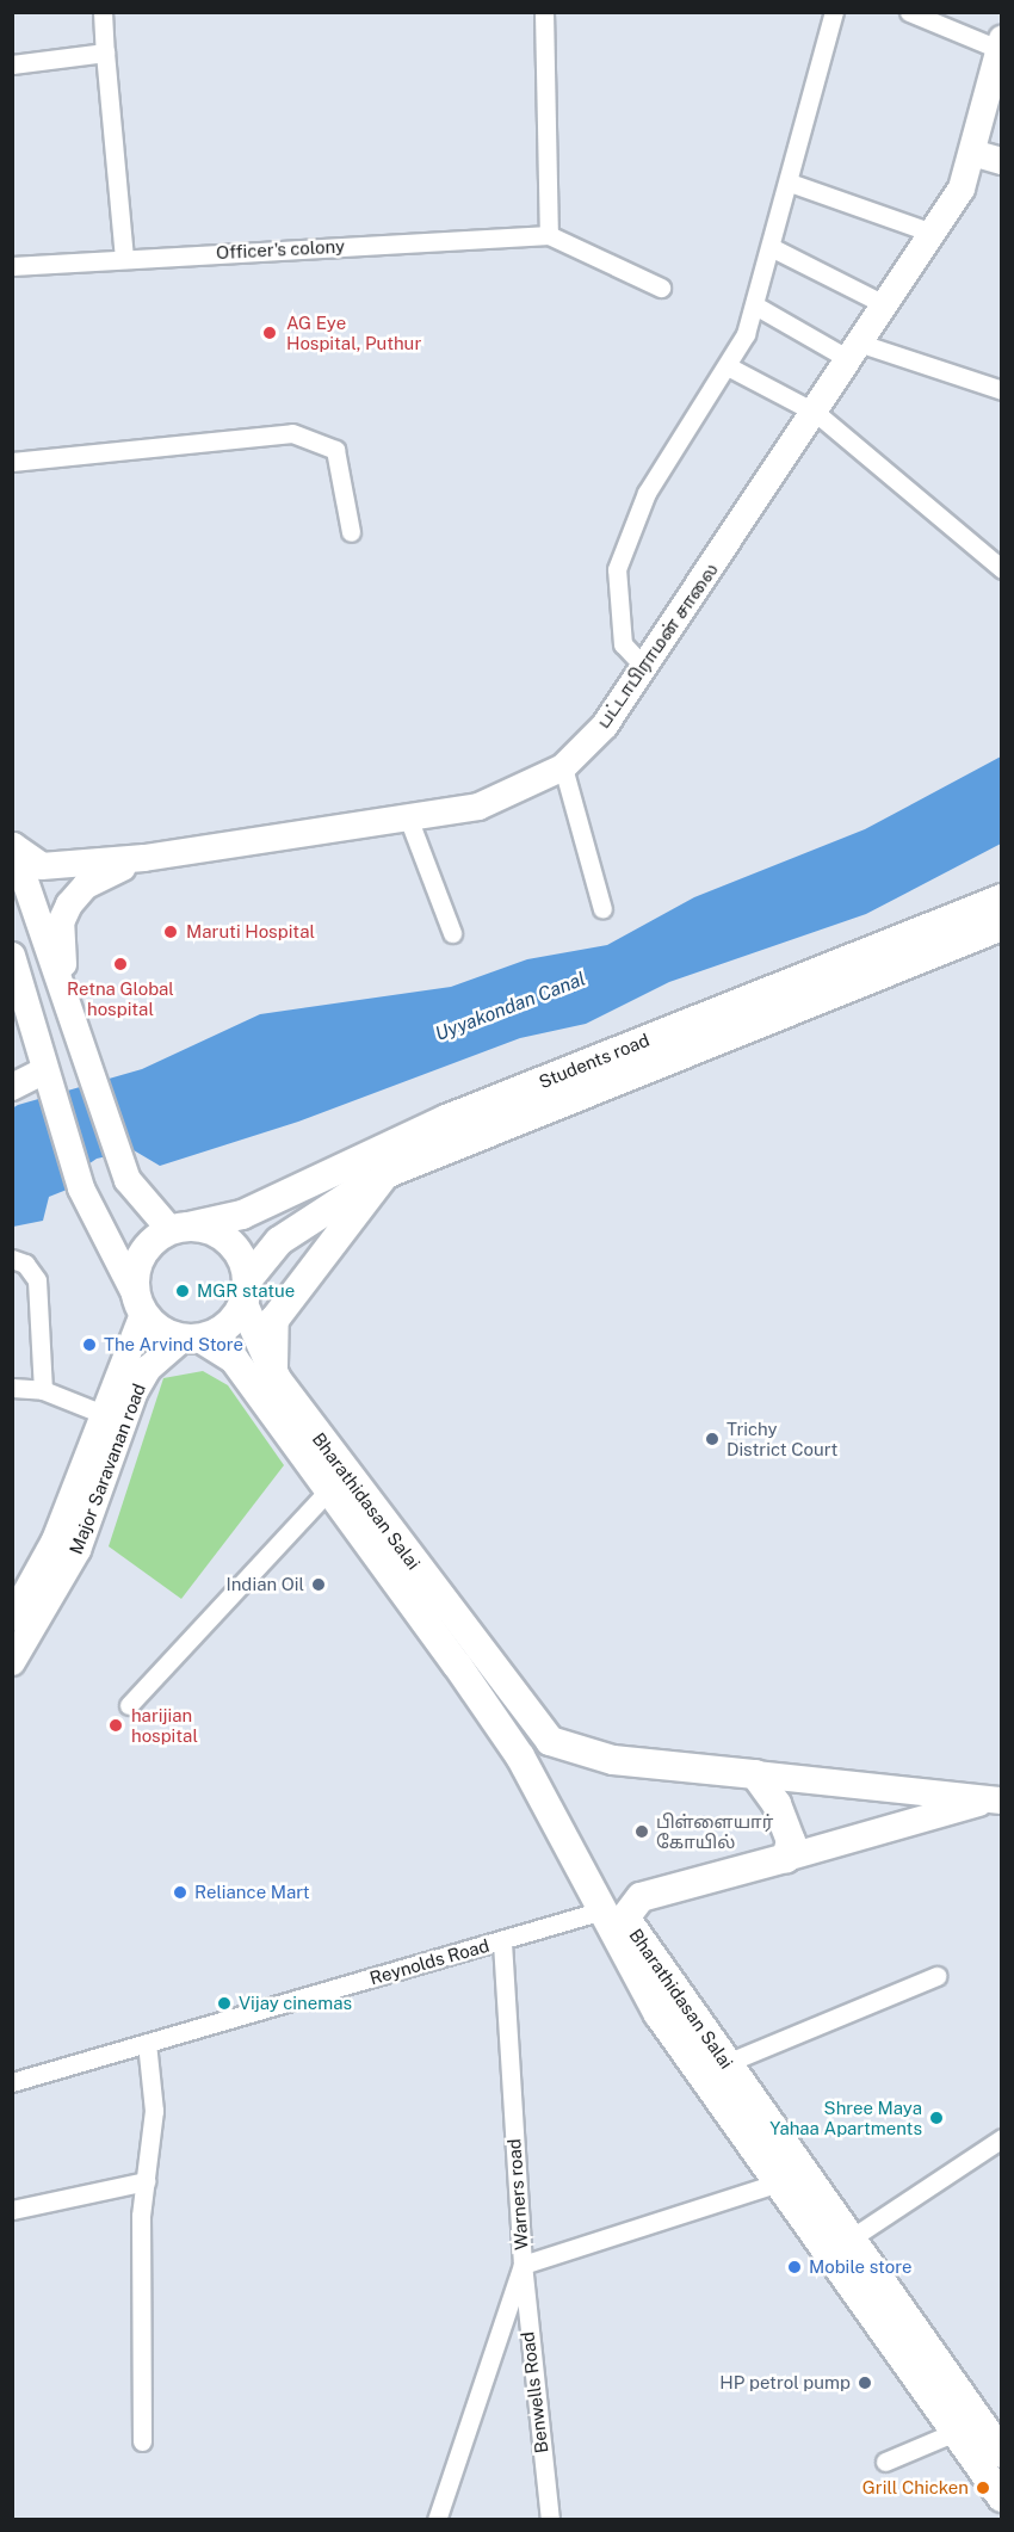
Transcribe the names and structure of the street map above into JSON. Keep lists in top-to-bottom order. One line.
{"streets":{"main road":["Students road","Bharathidasan Salai"],"street":["Officer's colony","பட்டாபிராமன் சாலை","Major Saravanan road","Reynolds Road","Warners road","Benwells Road"]},"crossings":[["Students road","Major Saravanan road"],["Students road","Bharathidasan Salai"],["Major Saravanan road","Bharathidasan Salai"],["Bharathidasan Salai","Reynolds Road"],["Reynolds Road","Warners road"],["Warners road","Benwells Road"]],"water":["Uyyakondan Canal"],"places":["AG Eye Hospital, Puthur","Maruti Hospital","Retna Global hospital","MGR statue","The Arvind Store","Trichy District Court","Indian Oil","harijian hospital","பிள்ளையார் கோயில்","Reliance Mart","Vijay cinemas","Shree Maya Yahaa Apartments","Mobile store","HP petrol pump","Grill Chicken"]}
